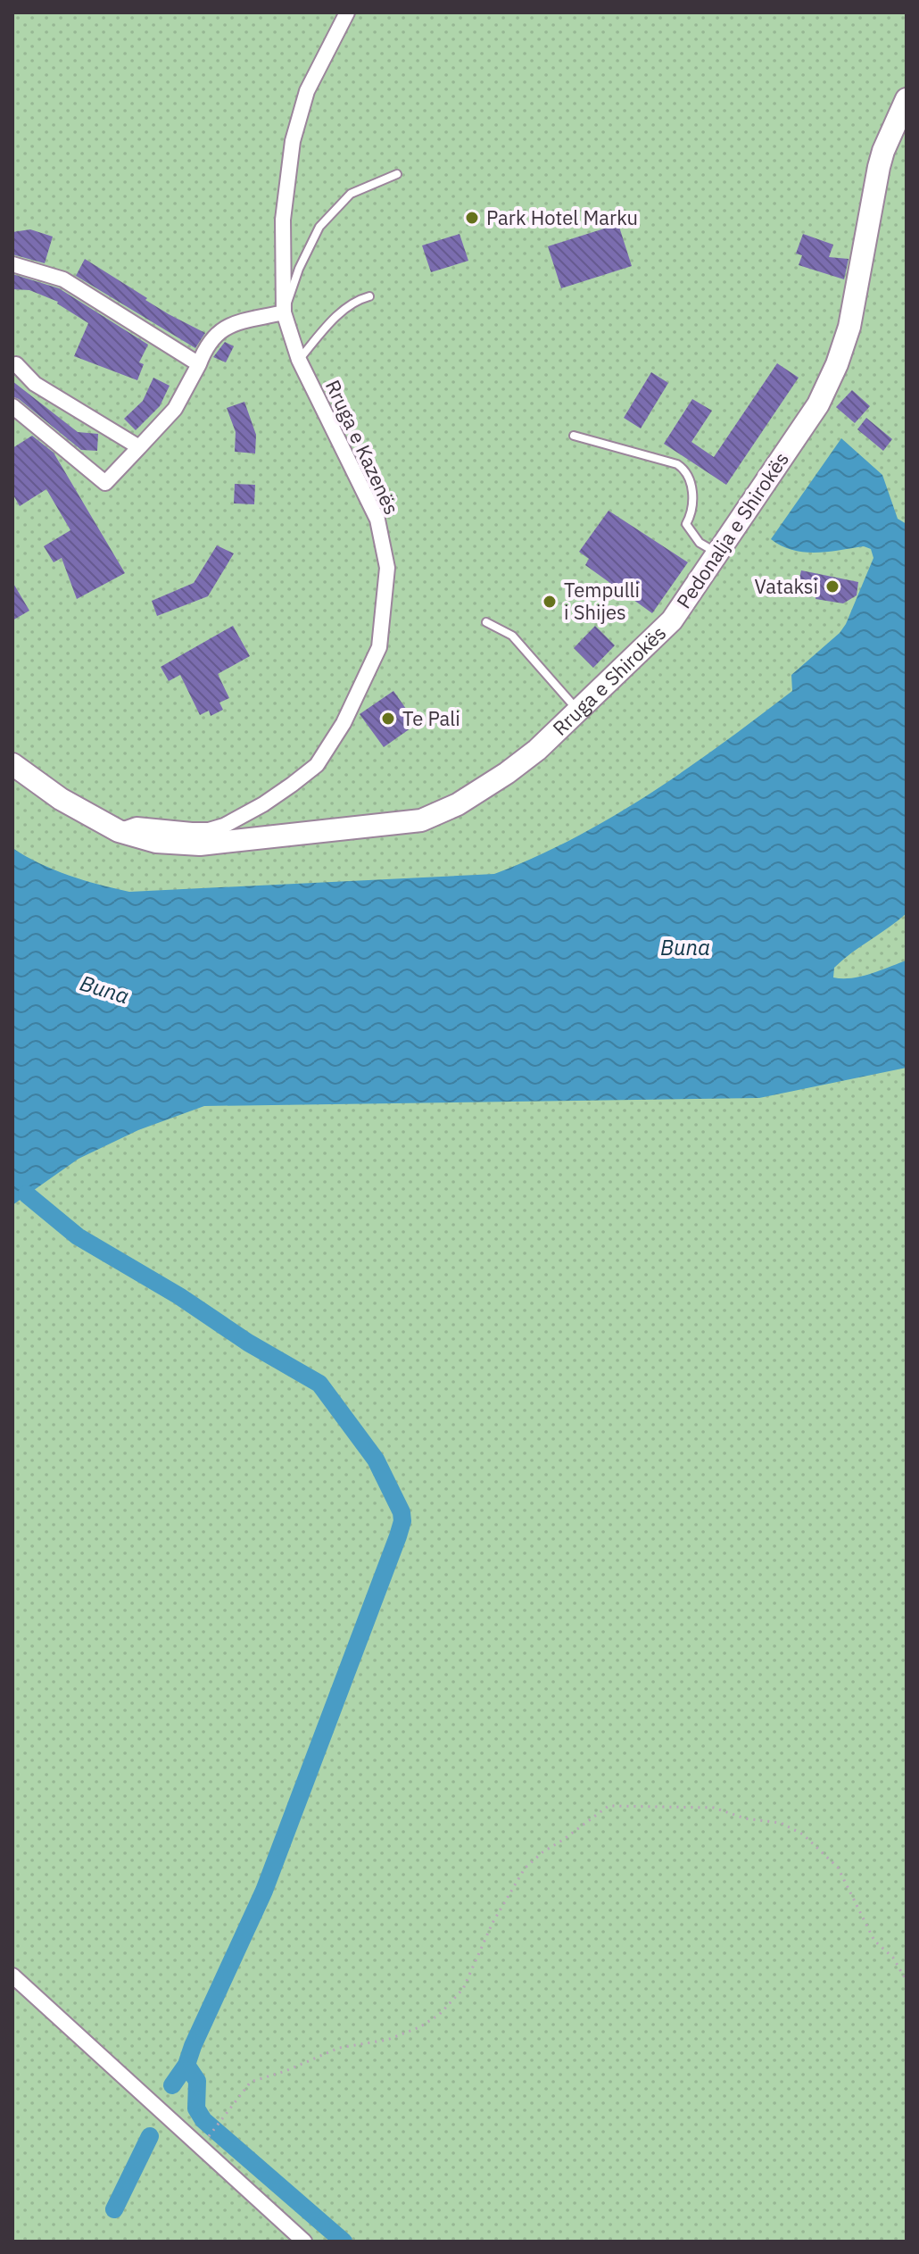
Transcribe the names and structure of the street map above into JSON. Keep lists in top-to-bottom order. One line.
{"streets":{"main road":["Rruga e Shirokës"],"street":["Rruga e Kazenës"]},"crossings":[["Rruga e Kazenës","Rruga e Shirokës"]],"water":["Buna"],"places":["Park Hotel Marku","Vataksi","Tempulli i Shijes","Te Pali"]}
